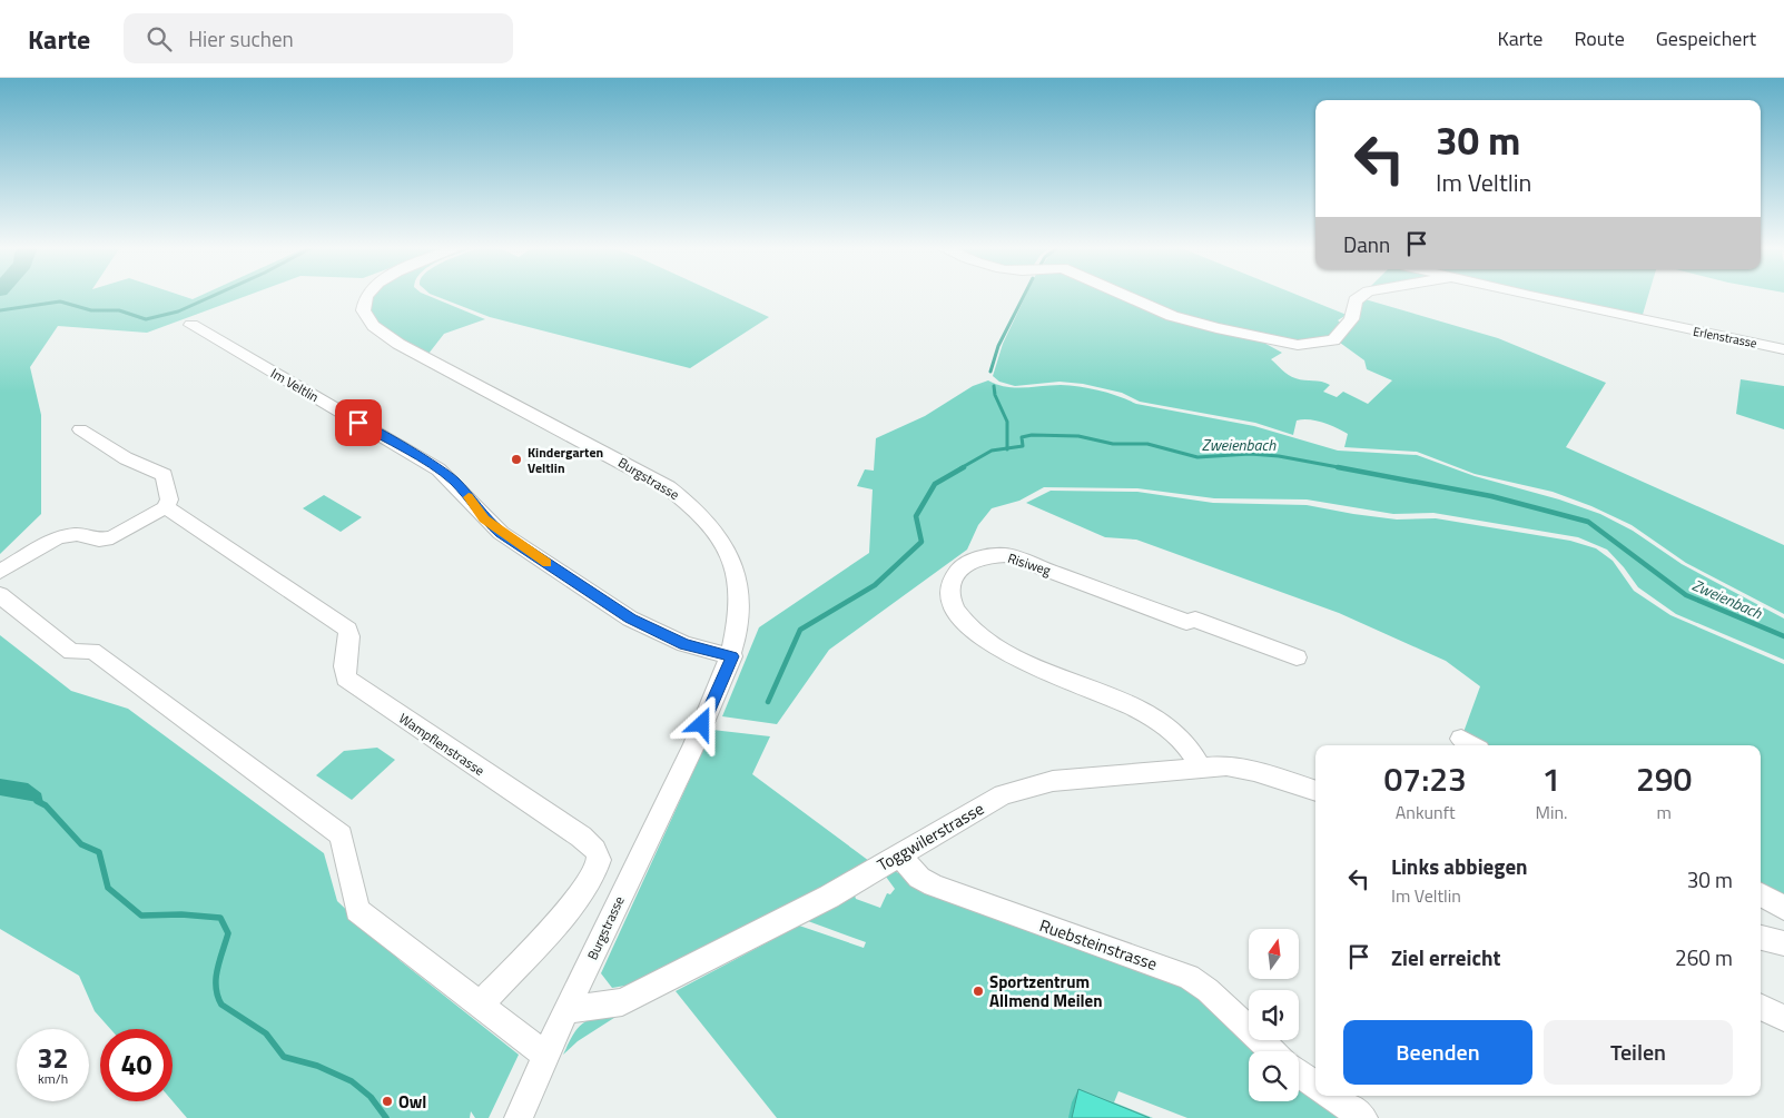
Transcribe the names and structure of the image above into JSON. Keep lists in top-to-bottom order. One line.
{"streets":{"street":["Erlenstrasse","Im Veltlin","Burgstrasse","Risiweg","Wampflenstrasse","Toggwilerstrasse","Ruebsteinstrasse"]},"crossings":[["Im Veltlin","Burgstrasse"],["Burgstrasse","Toggwilerstrasse"],["Risiweg","Toggwilerstrasse"],["Toggwilerstrasse","Ruebsteinstrasse"]],"water":["Zweienbach"],"places":["Kindergarten Veltlin","Sportzentrum Allmend Meilen","Owl"],"north":"top","page":{"header":"Karte","search":"Hier suchen","nav":["Karte","Route","Gespeichert"],"turn":["30 m","Im Veltlin"],"then":"Dann","eta":["07:23","Ankunft","1","Min.","290","m"],"list":[{"name":"Links abbiegen","note":"Im Veltlin","value":"30 m"},{"name":"Ziel erreicht","value":"260 m"}],"buttons":["Beenden","Teilen"],"speed":"32 km/h","limit":"40"}}
